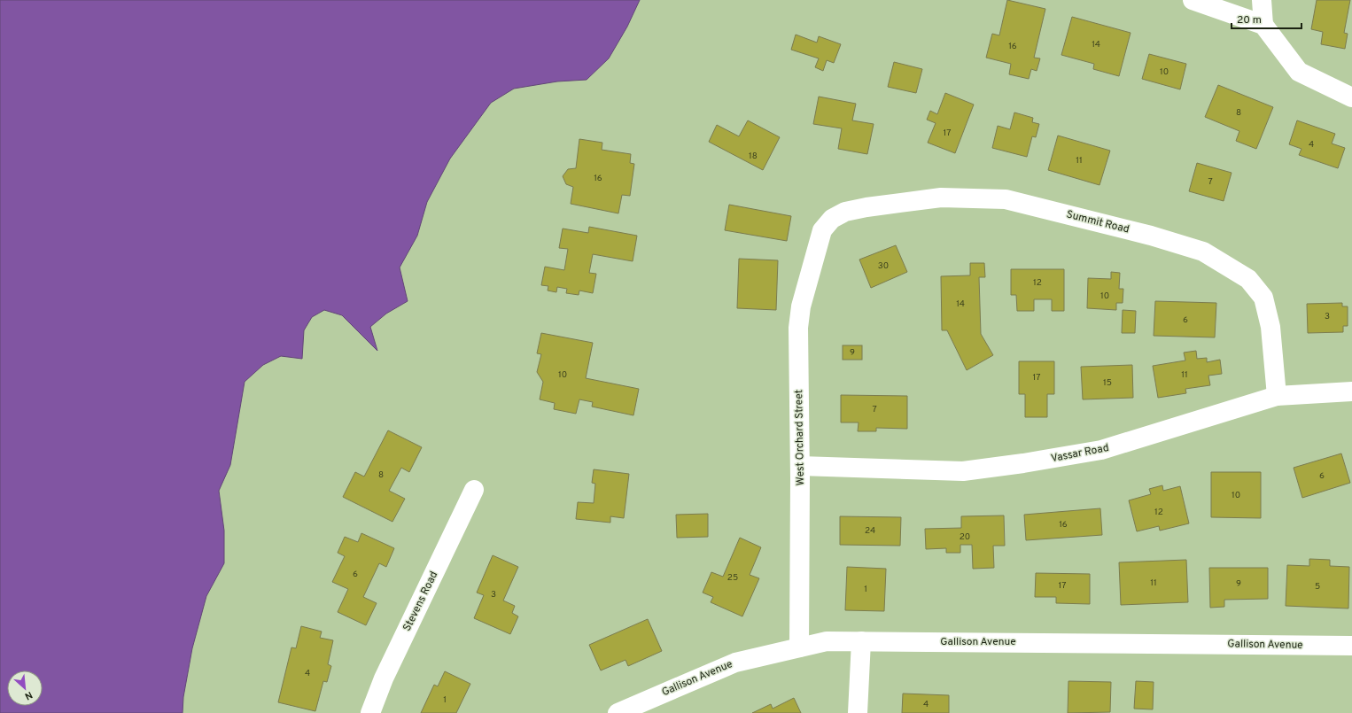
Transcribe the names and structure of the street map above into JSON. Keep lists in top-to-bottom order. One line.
{"streets":{"street":["Summit Road","West Orchard Street","Vassar Road","Stevens Road","Gallison Avenue"]},"crossings":[["Summit Road","West Orchard Street"],["Summit Road","Vassar Road"],["West Orchard Street","Vassar Road"],["West Orchard Street","Gallison Avenue"]],"house_numbers":["14","16","10","8","17","4","18","11","16","7","30","12","10","14","3","6","9","10","11","17","15","7","8","6","10","12","16","24","20","6","25","11","9","17","5","1","3","4","1","4"],"scale_bar":"20 m","north":"bottom right"}
